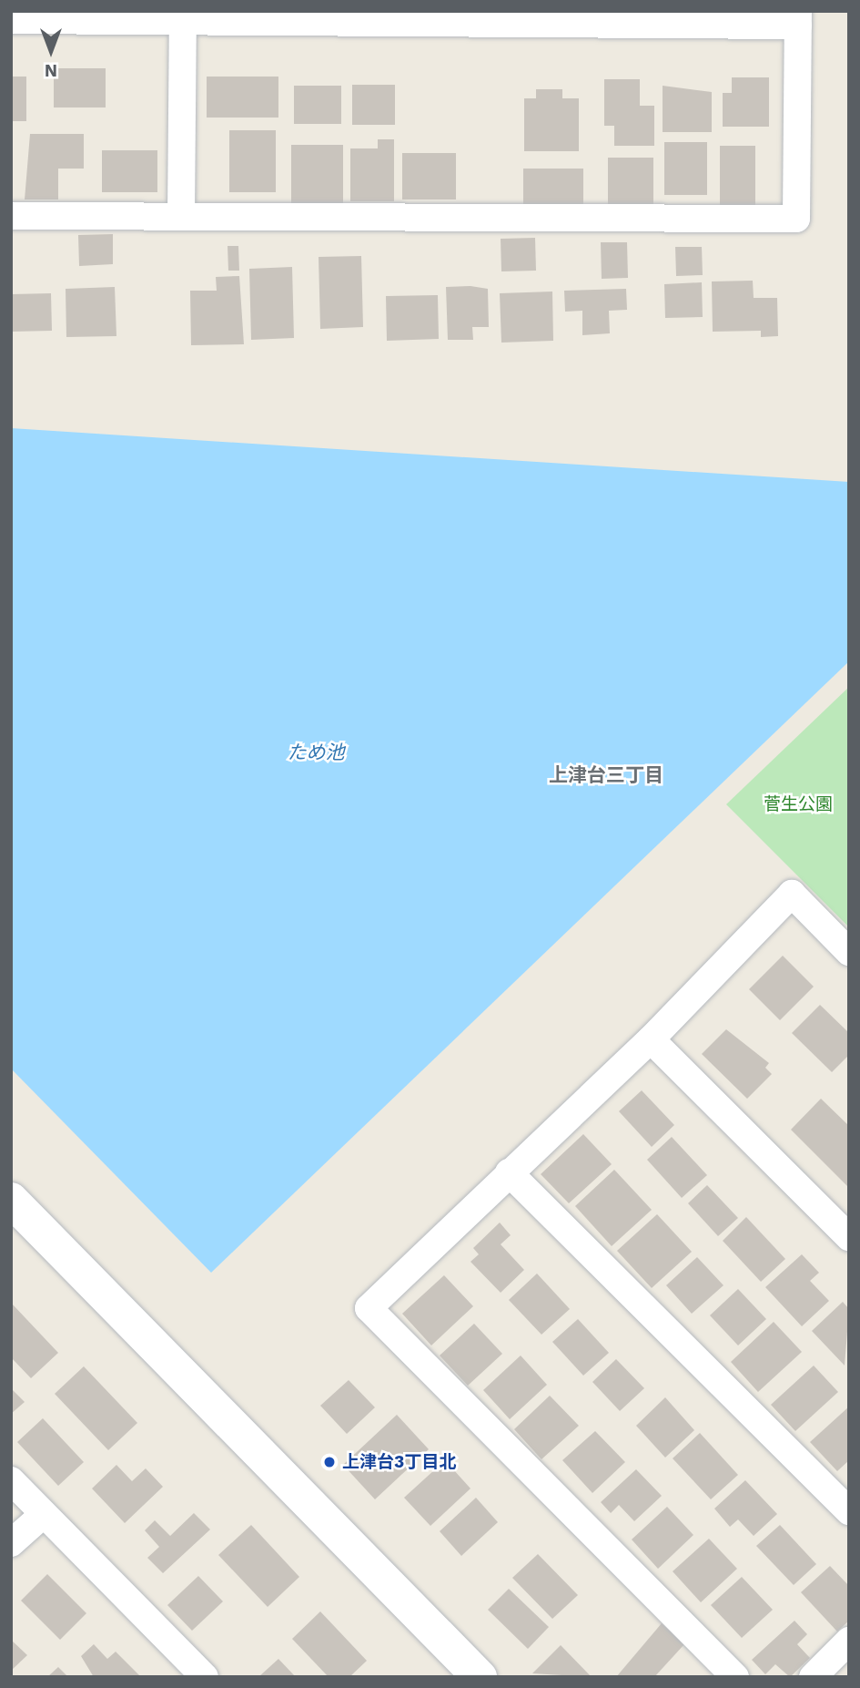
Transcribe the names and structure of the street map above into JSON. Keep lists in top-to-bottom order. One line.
{"districts":["上津台三丁目"],"water":["ため池"],"parks":["菅生公園"],"places":["上津台3丁目北"],"north":"bottom"}
